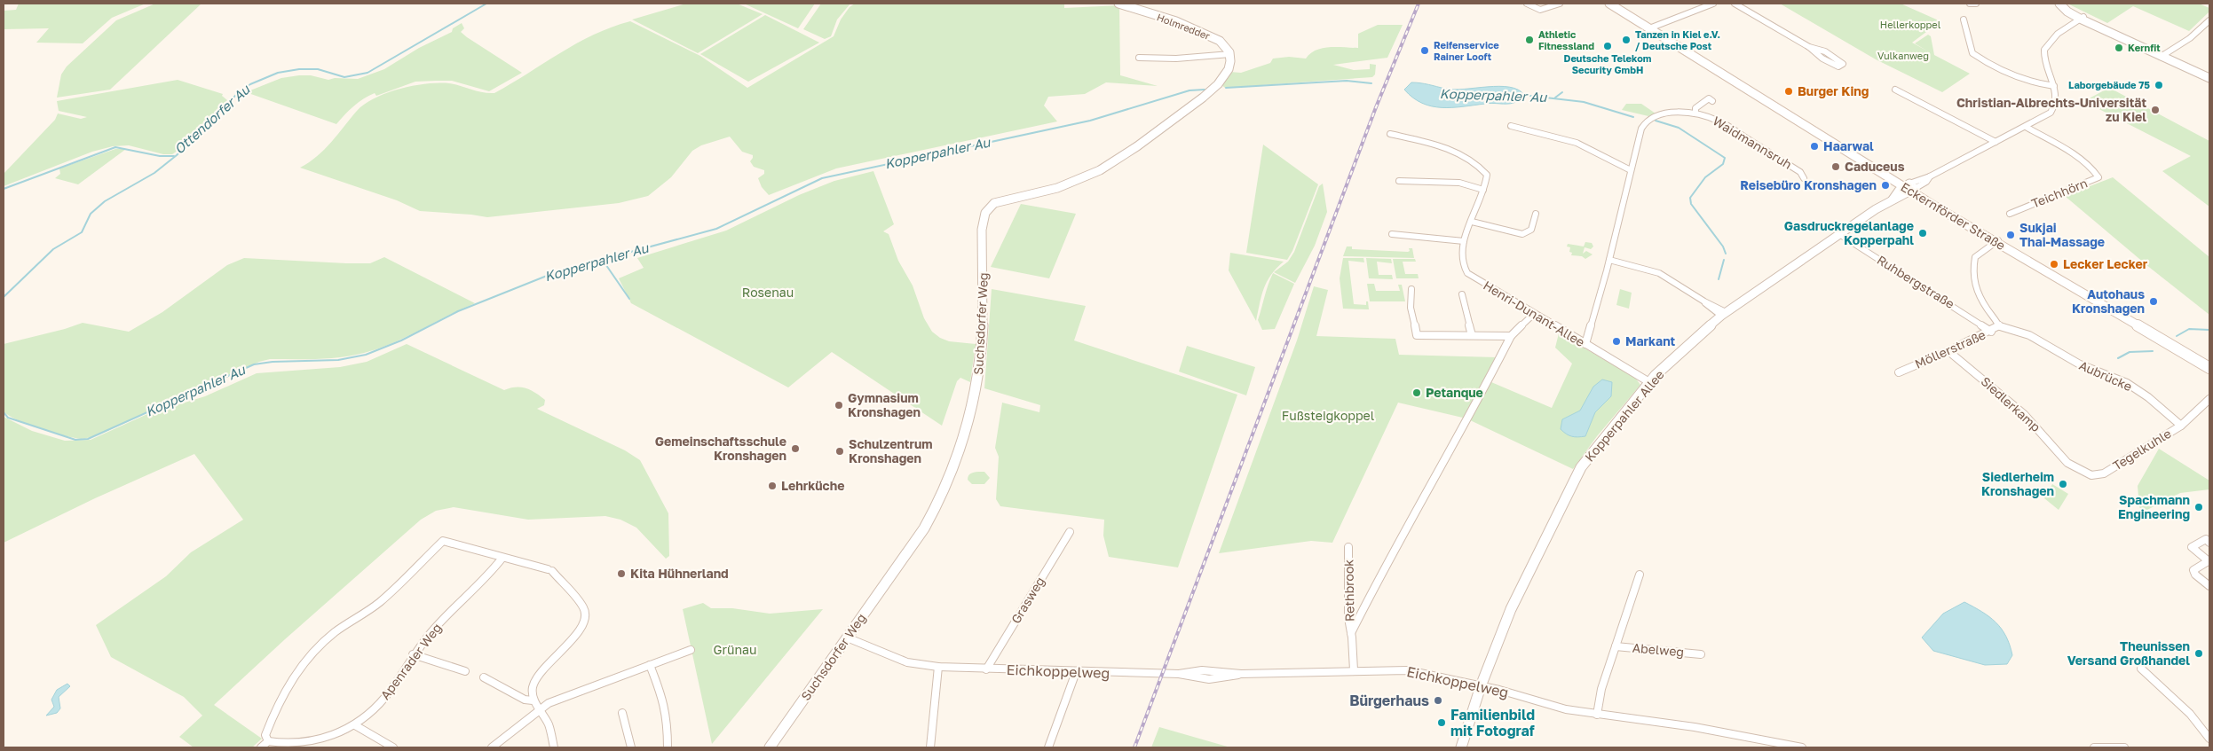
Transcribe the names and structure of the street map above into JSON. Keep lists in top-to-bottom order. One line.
{"streets":{"main road":["Eckernförder Straße"],"street":["Holmredder","Waidmannsruh","Teichhörn","Ruhbergstraße","Henri-Dunant-Allee","Suchsdorfer Weg","Möllerstraße","Aubrücke","Siedlerkamp","Kopperpahler Allee","Tegelkuhle","Rethbrook","Grasweg","Abelweg","Apenrader Weg","Eichkoppelweg"]},"crossings":[["Holmredder","Suchsdorfer Weg"],["Eckernförder Straße","Möllerstraße"],["Eckernförder Straße","Kopperpahler Allee"],["Ruhbergstraße","Möllerstraße"],["Ruhbergstraße","Kopperpahler Allee"],["Henri-Dunant-Allee","Kopperpahler Allee"],["Suchsdorfer Weg","Eichkoppelweg"],["Möllerstraße","Aubrücke"],["Möllerstraße","Siedlerkamp"],["Aubrücke","Tegelkuhle"],["Siedlerkamp","Tegelkuhle"],["Kopperpahler Allee","Eichkoppelweg"],["Grasweg","Eichkoppelweg"],["Abelweg","Eichkoppelweg"]],"water":["Kopperpahler Au","Ottendorfer Au"],"parks":["Hellerkoppel","Vulkanweg","Rosenau","Fußsteigkoppel","Grünau"],"places":["Athletic Fitnessland","Tanzen in Kiel e.V. / Deutsche Post","Deutsche Telekom Security GmbH","Kernfit","Reifenservice Rainer Looft","Laborgebäude 75","Burger King","Christian-Albrechts-Universität zu Kiel","Haarwal","Caduceus","Reisebüro Kronshagen","Gasdruckregelanlage Kopperpahl","Sukjai Thai-Massage","Lecker Lecker","Autohaus Kronshagen","Markant","Petanque","Gymnasium Kronshagen","Gemeinschaftsschule Kronshagen","Schulzentrum Kronshagen","Siedlerheim Kronshagen","Lehrküche","Spachmann Engineering","Kita Hühnerland","Theunissen Versand Großhandel","Bürgerhaus","Familienbild mit Fotograf"]}
